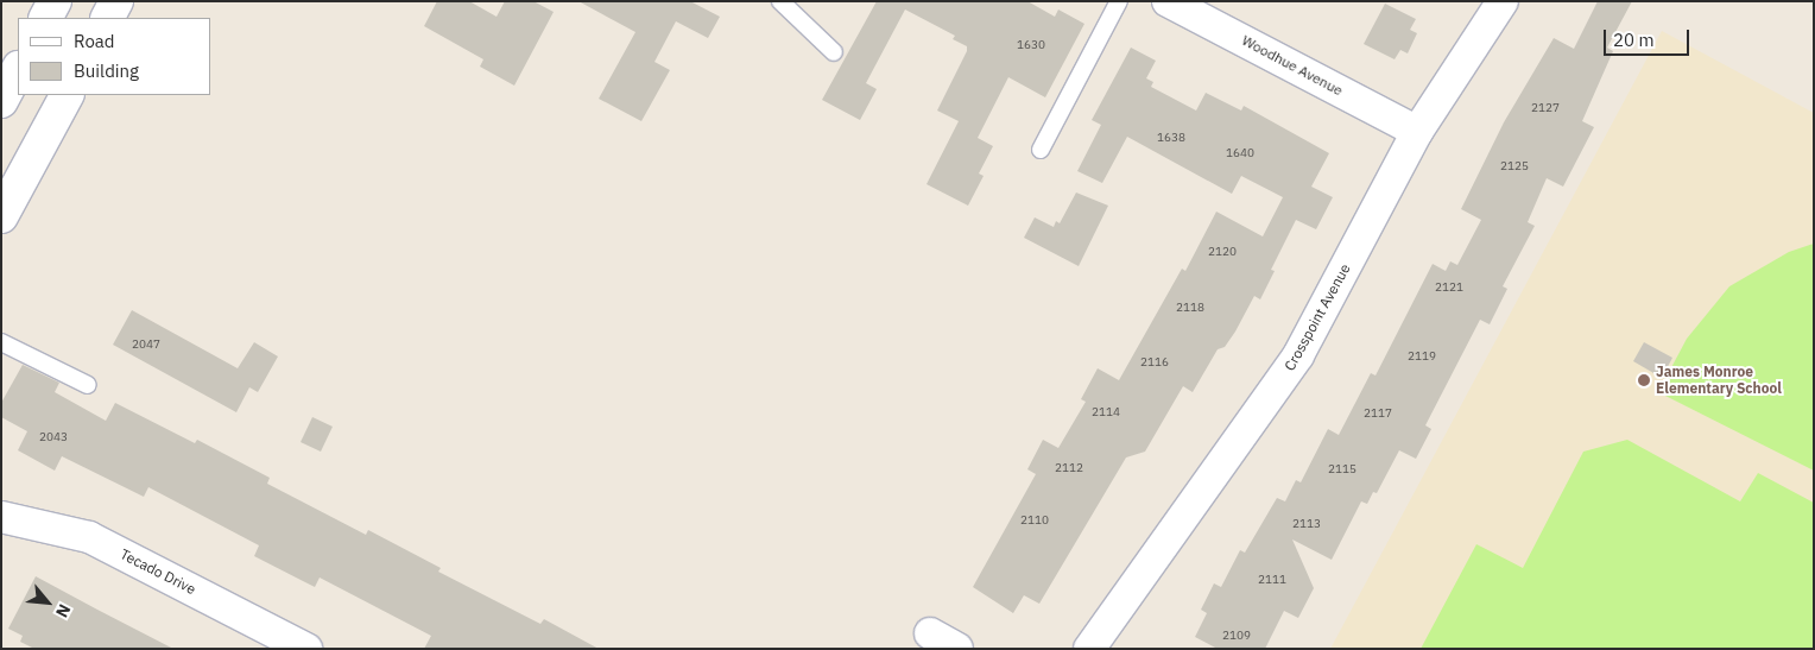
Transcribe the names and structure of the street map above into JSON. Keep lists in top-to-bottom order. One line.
{"streets":{"street":["Woodhue Avenue","Crosspoint Avenue","Tecado Drive"]},"crossings":[["Woodhue Avenue","Crosspoint Avenue"]],"places":["James Monroe Elementary School"],"house_numbers":["1630","2127","1638","1640","2125","2120","2121","2118","2047","2119","2116","2114","2117","2043","2112","2115","2110","2113","2111","2109"],"legend":["Road","Building"],"scale_bar":"20 m","north":"bottom right"}
